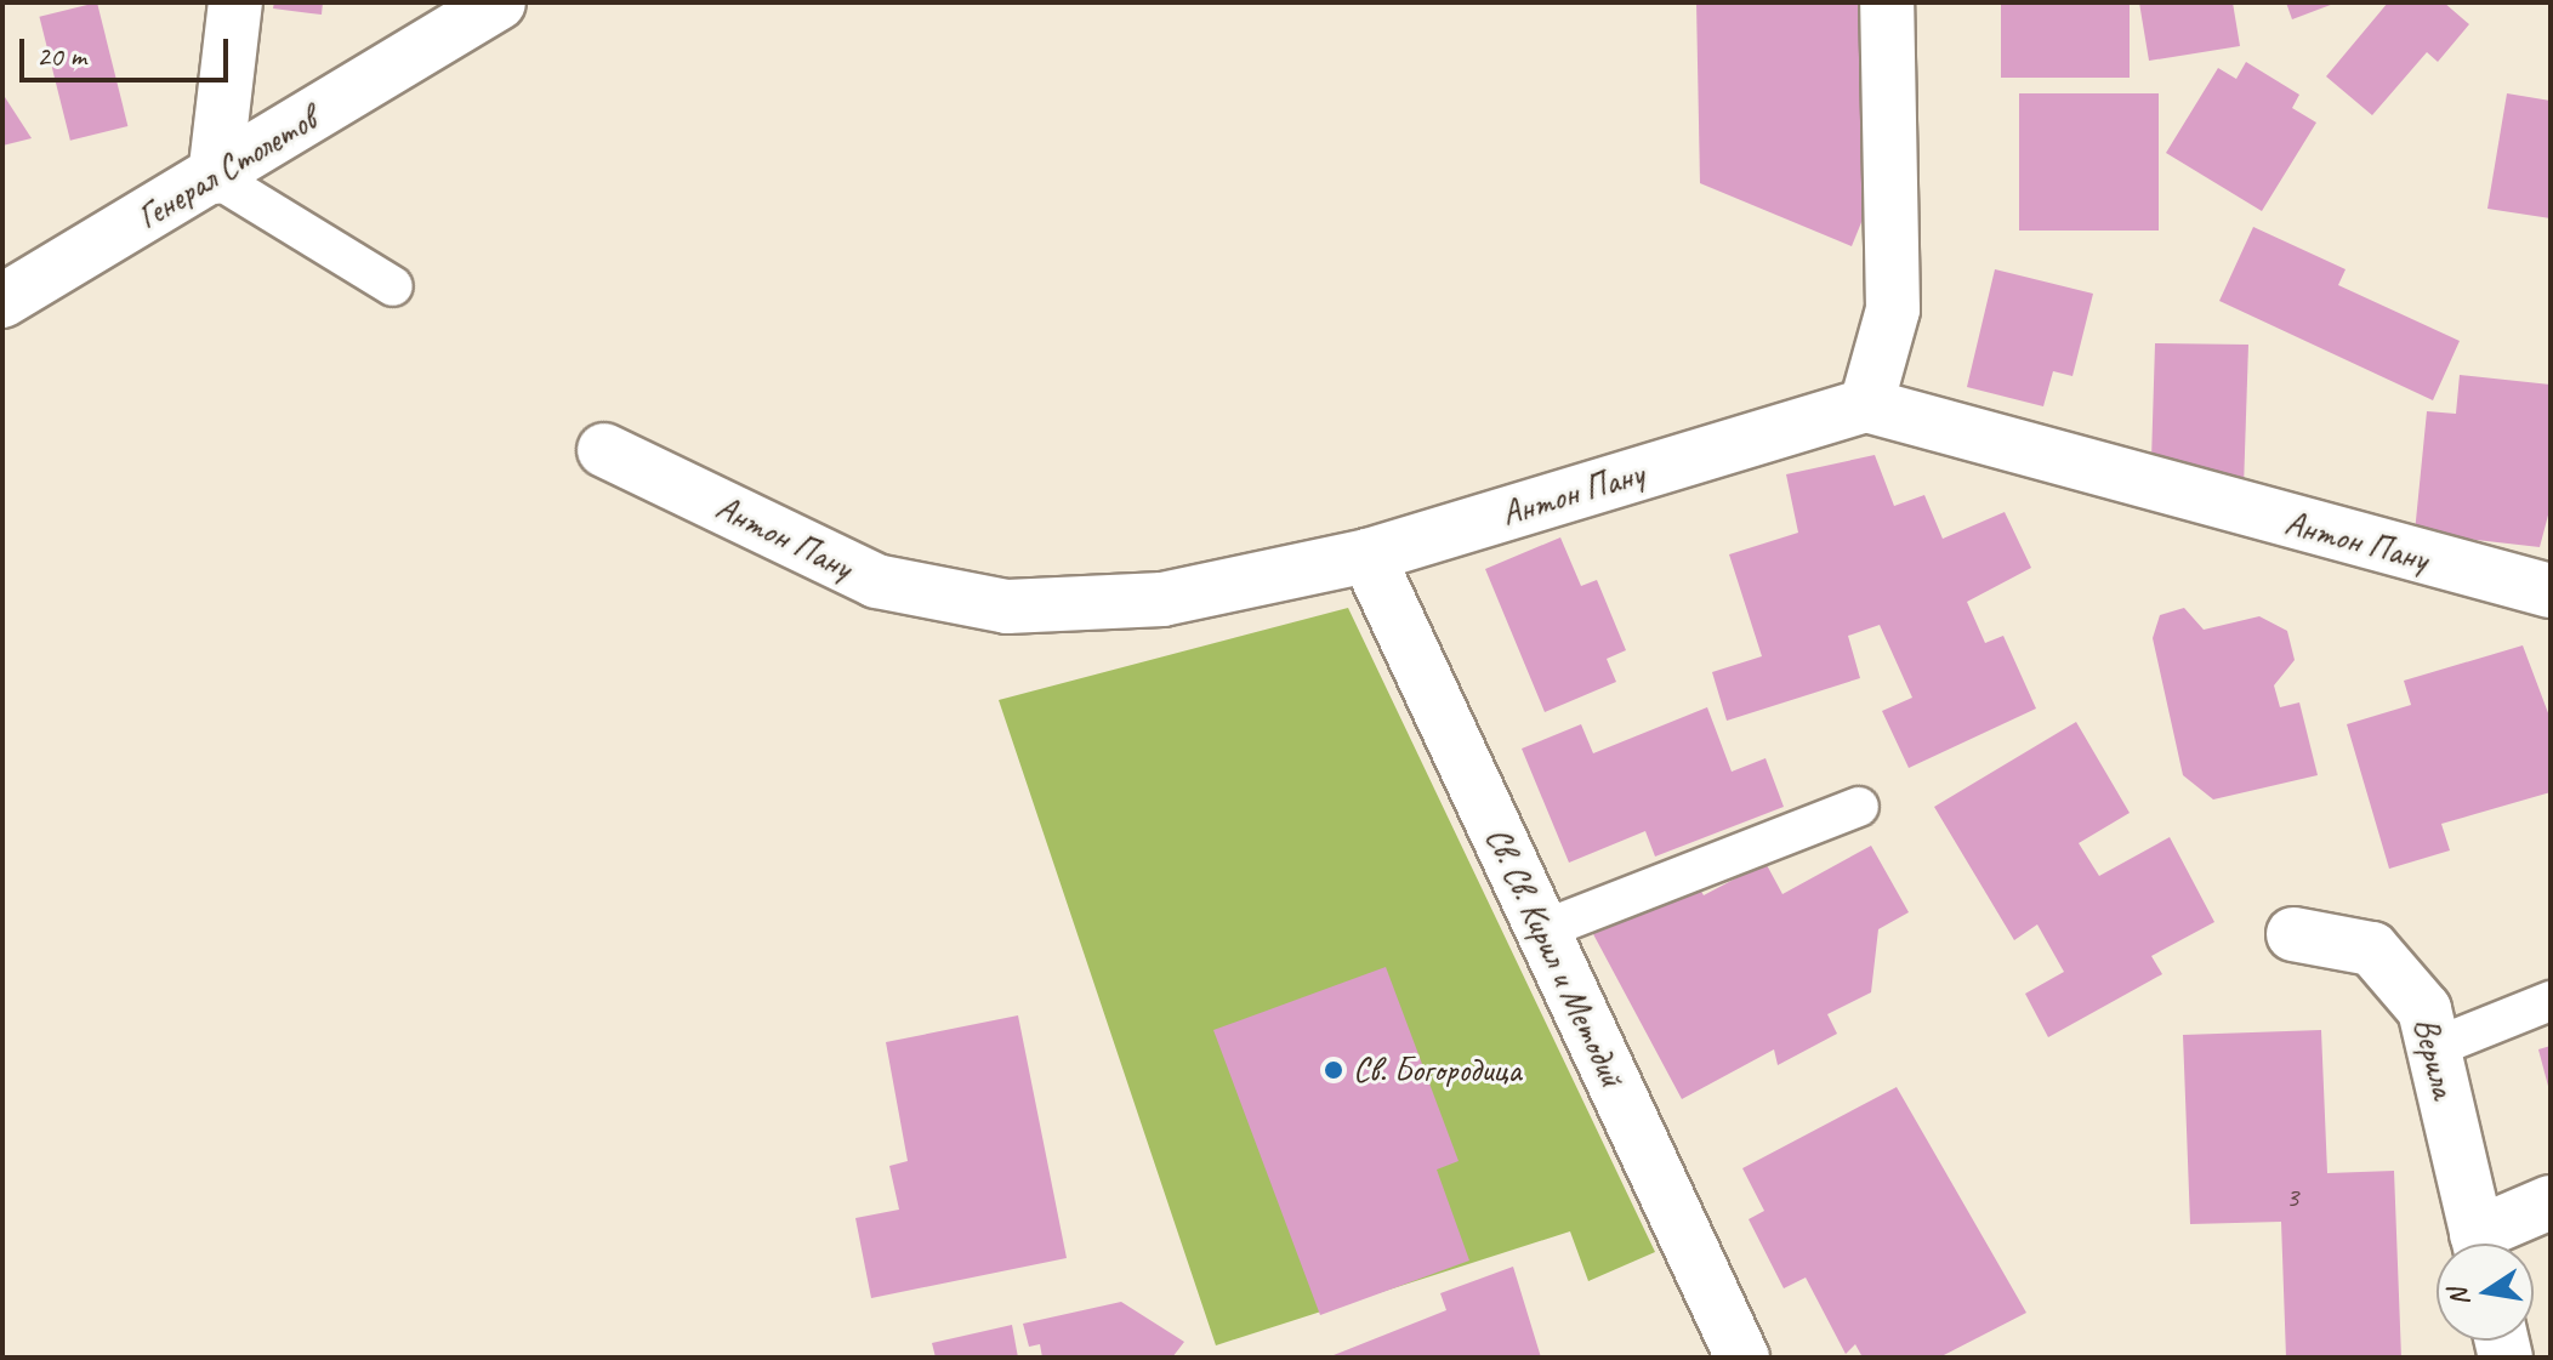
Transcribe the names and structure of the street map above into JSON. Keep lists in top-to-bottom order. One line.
{"streets":{"street":["Генерал Столетов","Антон Пану","Св. Св. Кирил и Методий","Верила"]},"crossings":[["Антон Пану","Св. Св. Кирил и Методий"]],"places":["Св. Богородица"],"house_numbers":["3"],"scale_bar":"20 m","north":"left"}
